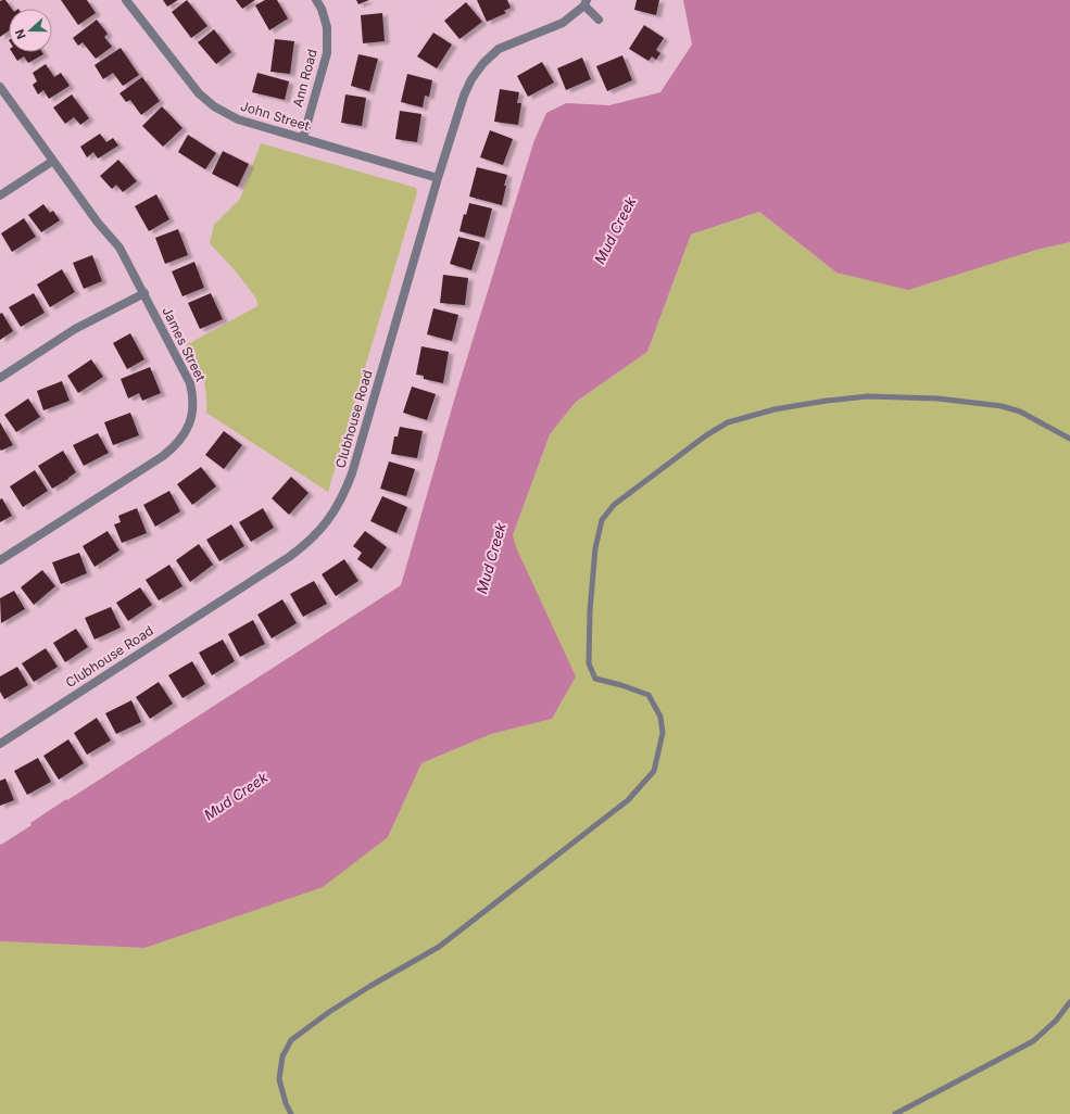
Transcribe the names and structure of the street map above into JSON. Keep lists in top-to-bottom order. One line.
{"streets":{"street":["Ann Road","John Street","James Street","Clubhouse Road"]},"crossings":[["Ann Road","John Street"],["John Street","Clubhouse Road"]],"water":["Mud Creek"],"north":"left"}
